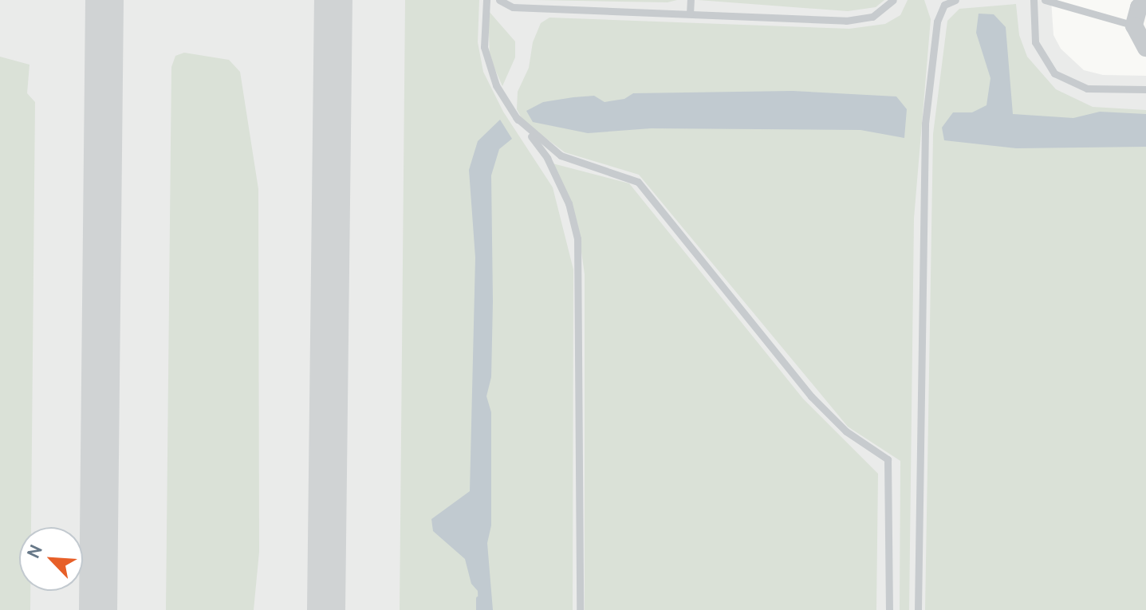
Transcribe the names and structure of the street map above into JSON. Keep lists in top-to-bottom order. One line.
{"north":"top left"}
